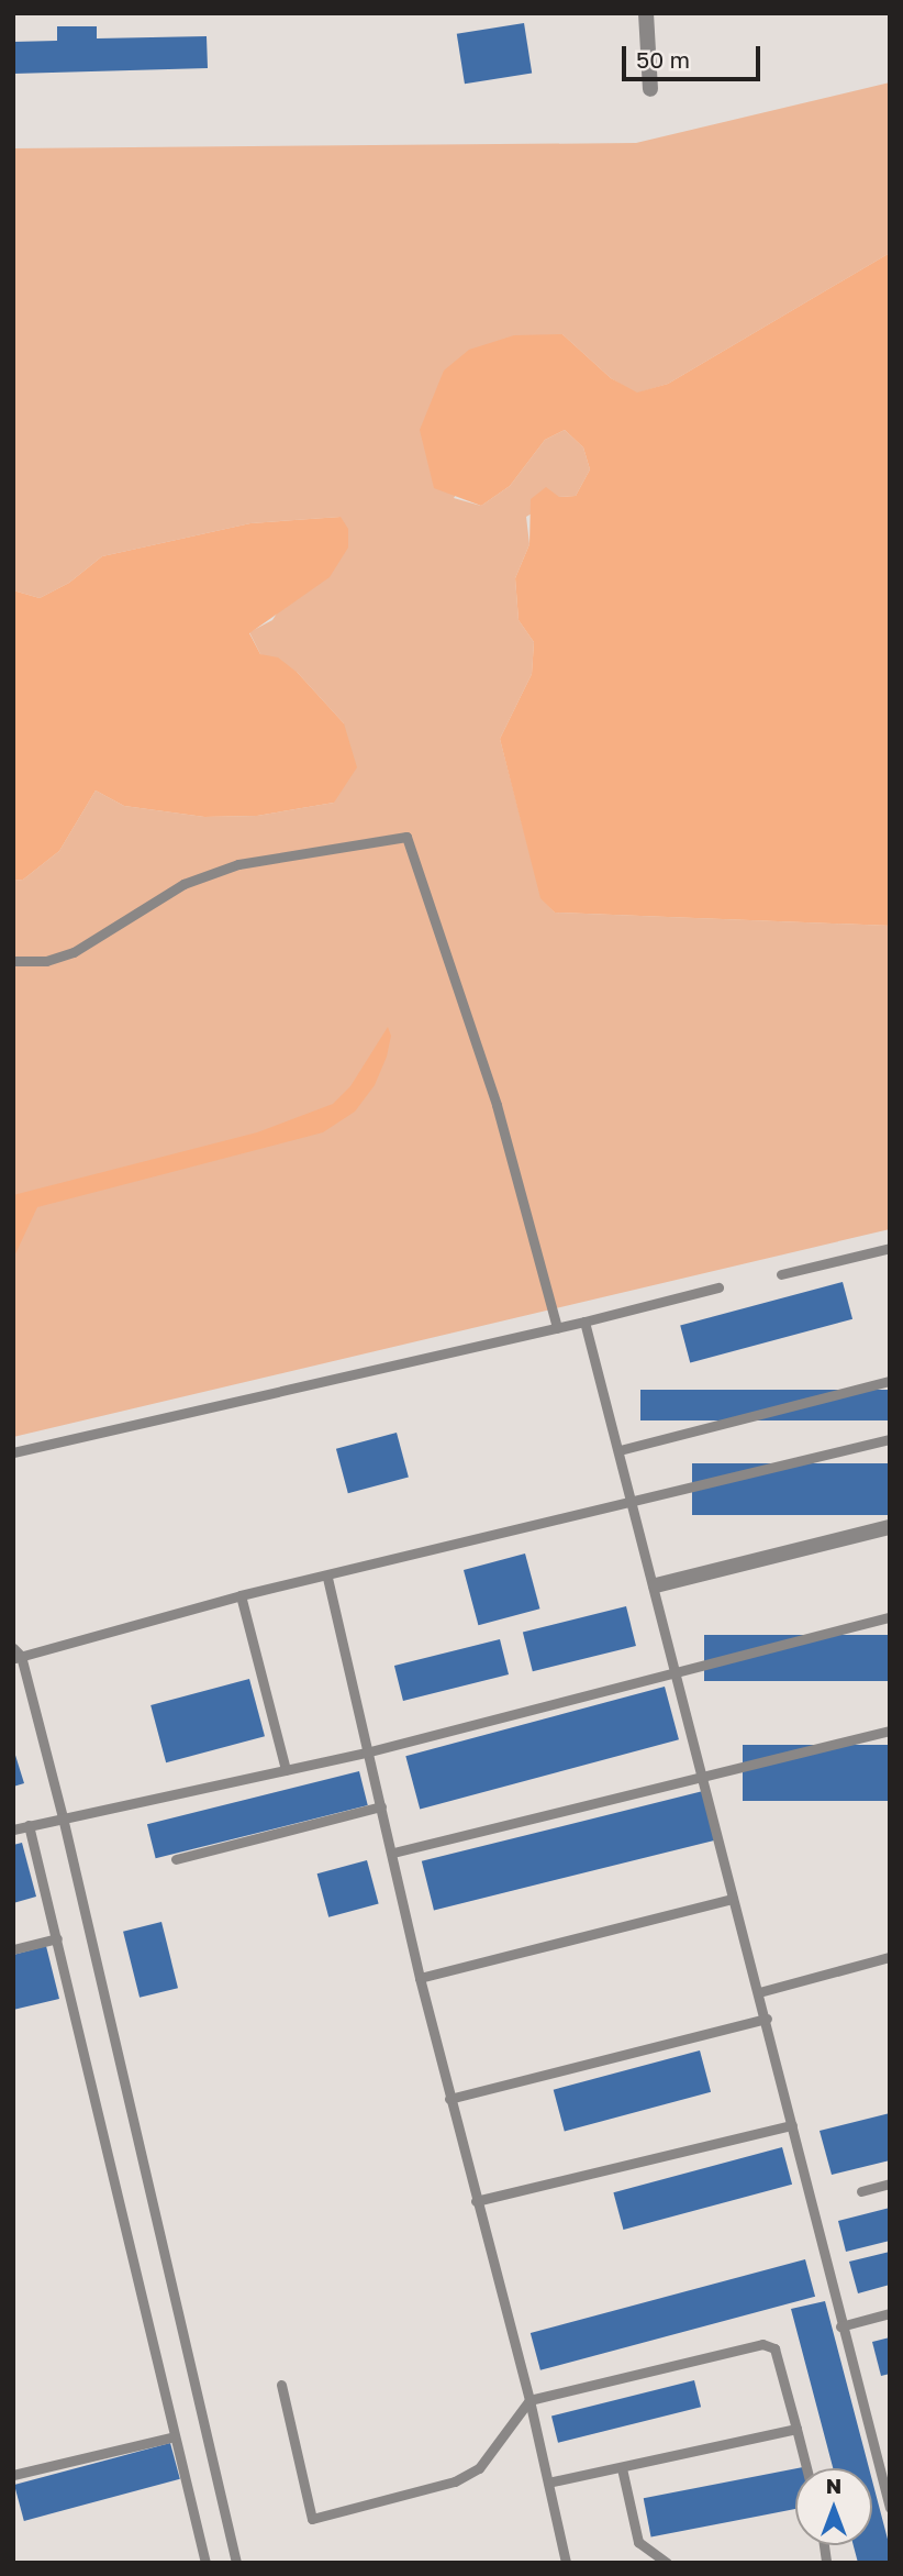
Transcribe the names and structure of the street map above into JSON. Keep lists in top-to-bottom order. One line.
{"scale_bar":"50 m","north":"top"}
